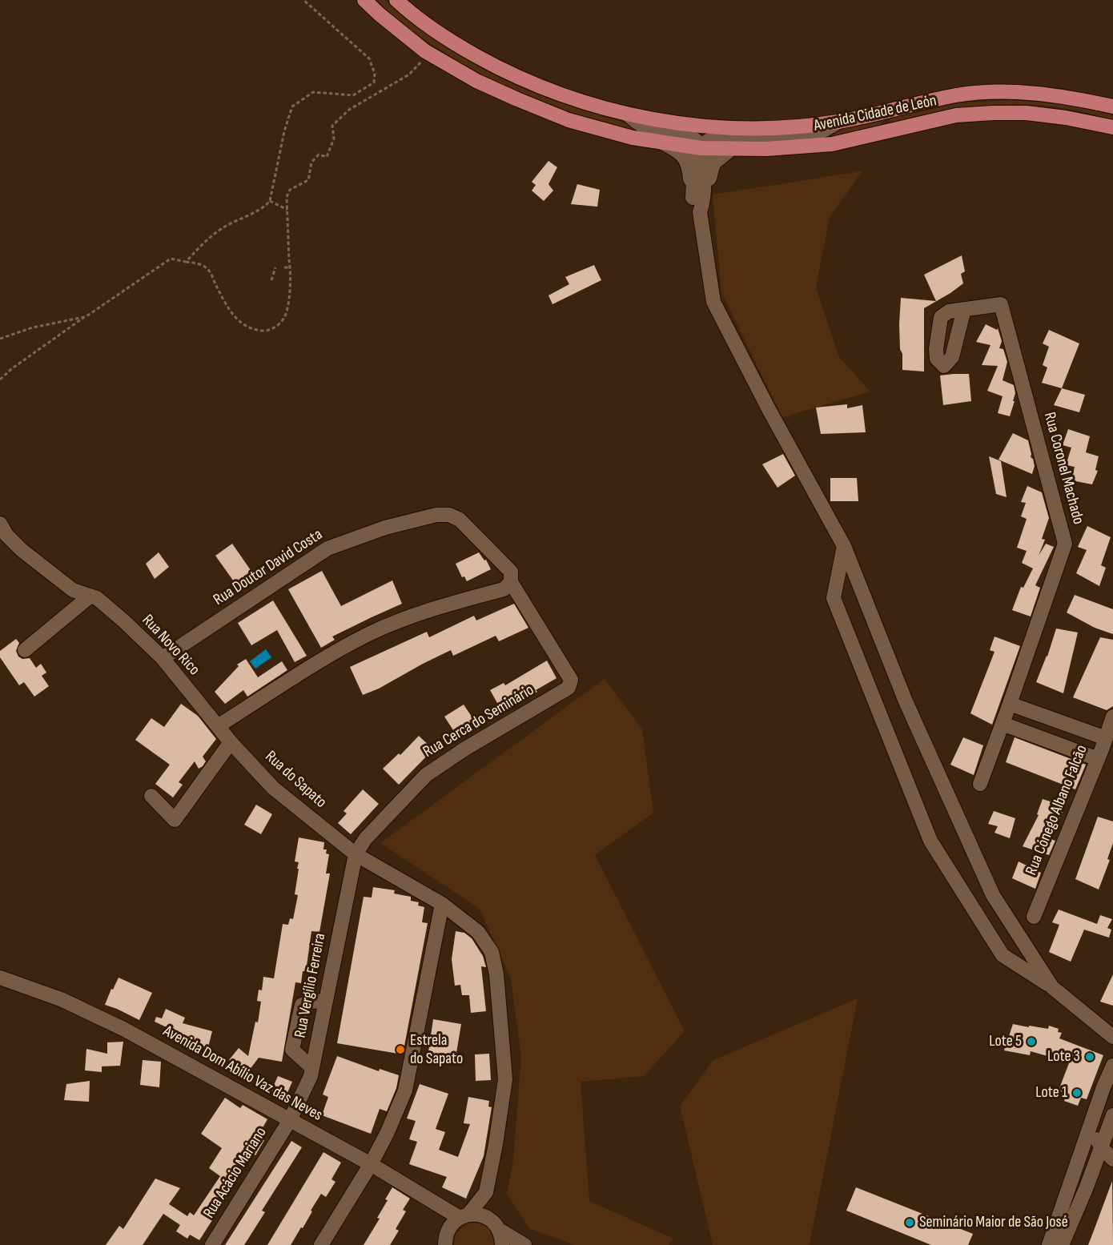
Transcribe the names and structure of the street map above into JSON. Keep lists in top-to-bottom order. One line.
{"streets":{"main road":["Avenida Cidade de León"],"street":["Rua Coronel Machado","Rua Doutor David Costa","Rua Novo Rico","Rua Cerca do Seminário","Rua do Sapato","Rua Cónego Albano Falcão","Rua Vergílio Ferreira","Avenida Dom Abílio Vaz das Neves","Rua Acácio Mariano"]},"crossings":[["Rua Doutor David Costa","Rua Novo Rico"],["Rua Doutor David Costa","Rua Cerca do Seminário"],["Rua Novo Rico","Rua do Sapato"],["Rua Cerca do Seminário","Rua do Sapato"],["Rua Cerca do Seminário","Rua Vergílio Ferreira"],["Rua do Sapato","Rua Vergílio Ferreira"],["Rua Vergílio Ferreira","Avenida Dom Abílio Vaz das Neves"],["Rua Vergílio Ferreira","Rua Acácio Mariano"],["Avenida Dom Abílio Vaz das Neves","Rua Acácio Mariano"]],"places":["Lote 5","Estrela do Sapato","Lote 3","Lote 1","Seminário Maior de São José"]}
